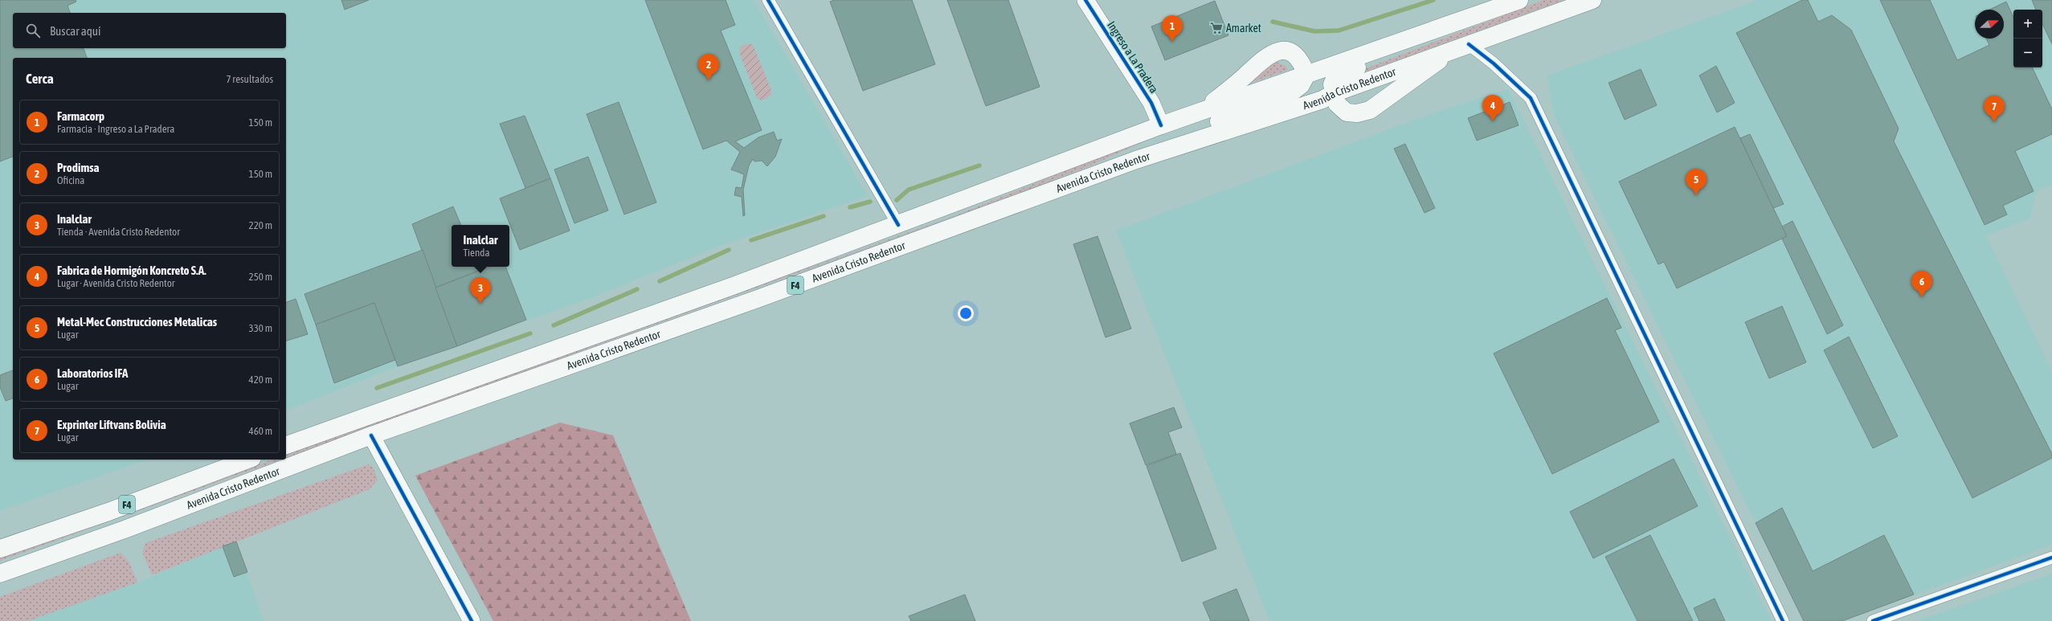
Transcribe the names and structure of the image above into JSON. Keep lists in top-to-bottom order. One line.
{"streets":{"highway":["Avenida Cristo Redentor","F4"],"street":["Ingreso a La Pradera"]},"crossings":[["Ingreso a La Pradera","Avenida Cristo Redentor"]],"places":{"supermarket":["Amarket"]},"north":"right","page":{"map_buttons":["+","−"],"search":"Buscar aquí","pins":["1","2","4","7","5","6","3"],"heading":["Cerca","7 resultados"],"list":[{"mark":"1","name":"Farmacorp","note":"Farmacia · Ingreso a La Pradera","value":"150 m"},{"mark":"2","name":"Prodimsa","note":"Oficina","value":"150 m"},{"mark":"3","name":"Inalclar","note":"Tienda · Avenida Cristo Redentor","value":"220 m"},{"mark":"4","name":"Fabrica de Hormigón Koncreto S.A.","note":"Lugar · Avenida Cristo Redentor","value":"250 m"},{"mark":"5","name":"Metal-Mec Construcciones Metalicas","note":"Lugar","value":"330 m"},{"mark":"6","name":"Laboratorios IFA","note":"Lugar","value":"420 m"},{"mark":"7","name":"Exprinter Liftvans Bolivia","note":"Lugar","value":"460 m"}],"popup":["Inalclar","Tienda"]}}
